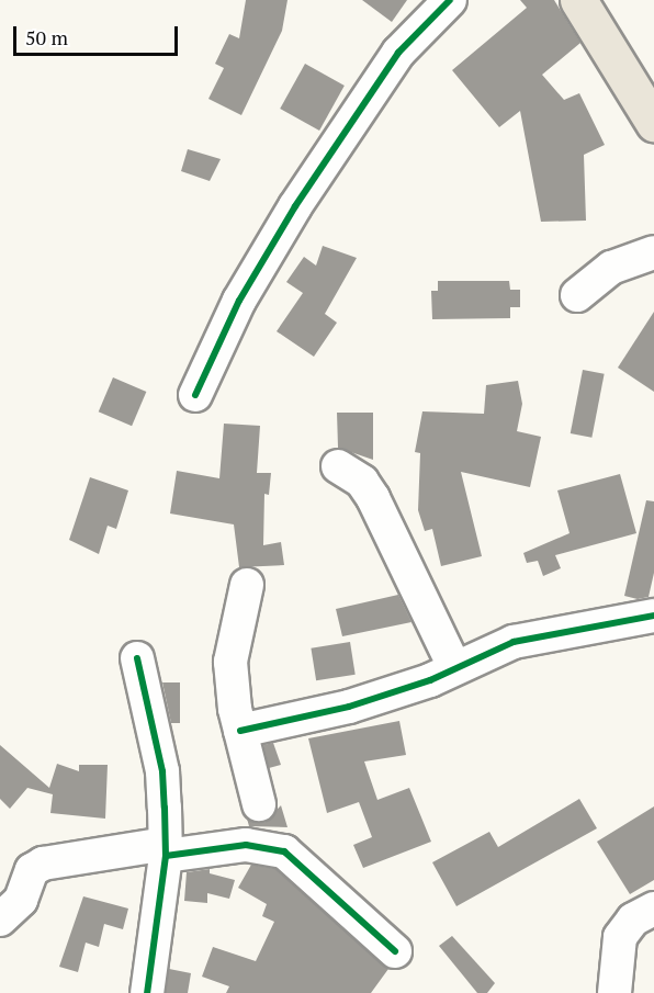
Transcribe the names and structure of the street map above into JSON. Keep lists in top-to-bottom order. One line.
{"scale_bar":"50 m"}
